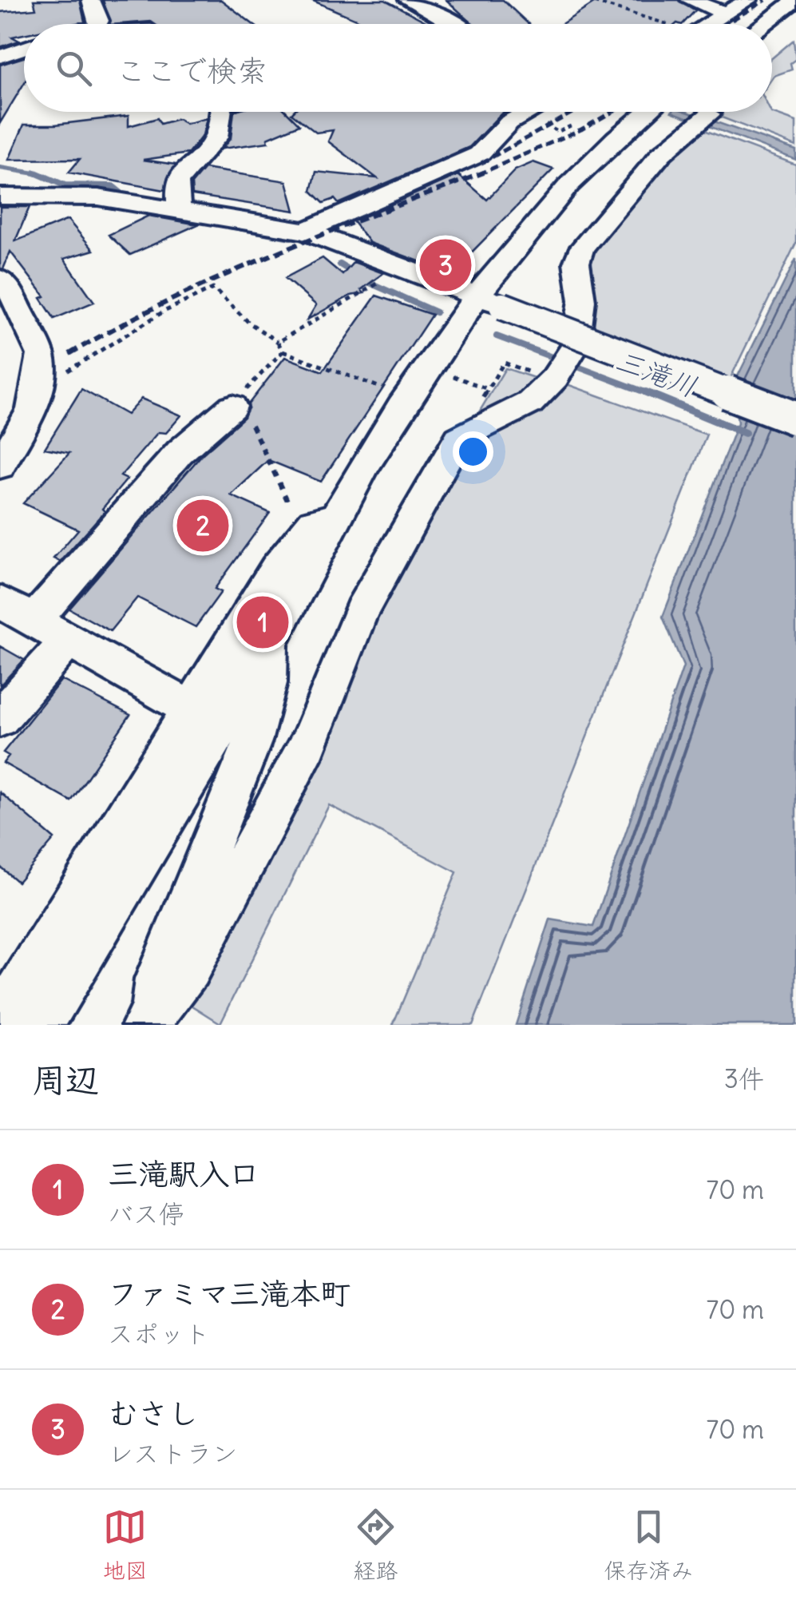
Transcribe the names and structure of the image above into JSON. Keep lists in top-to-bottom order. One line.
{"water":["三滝川"],"page":{"search":"ここで検索","pins":["3","2","1"],"heading":["周辺","3件"],"list":[{"mark":"1","name":"三滝駅入口","note":"バス停","value":"70 m"},{"mark":"2","name":"ファミマ三滝本町","note":"スポット","value":"70 m"},{"mark":"3","name":"むさし","note":"レストラン","value":"70 m"}],"nav":["地図","経路","保存済み"]}}
